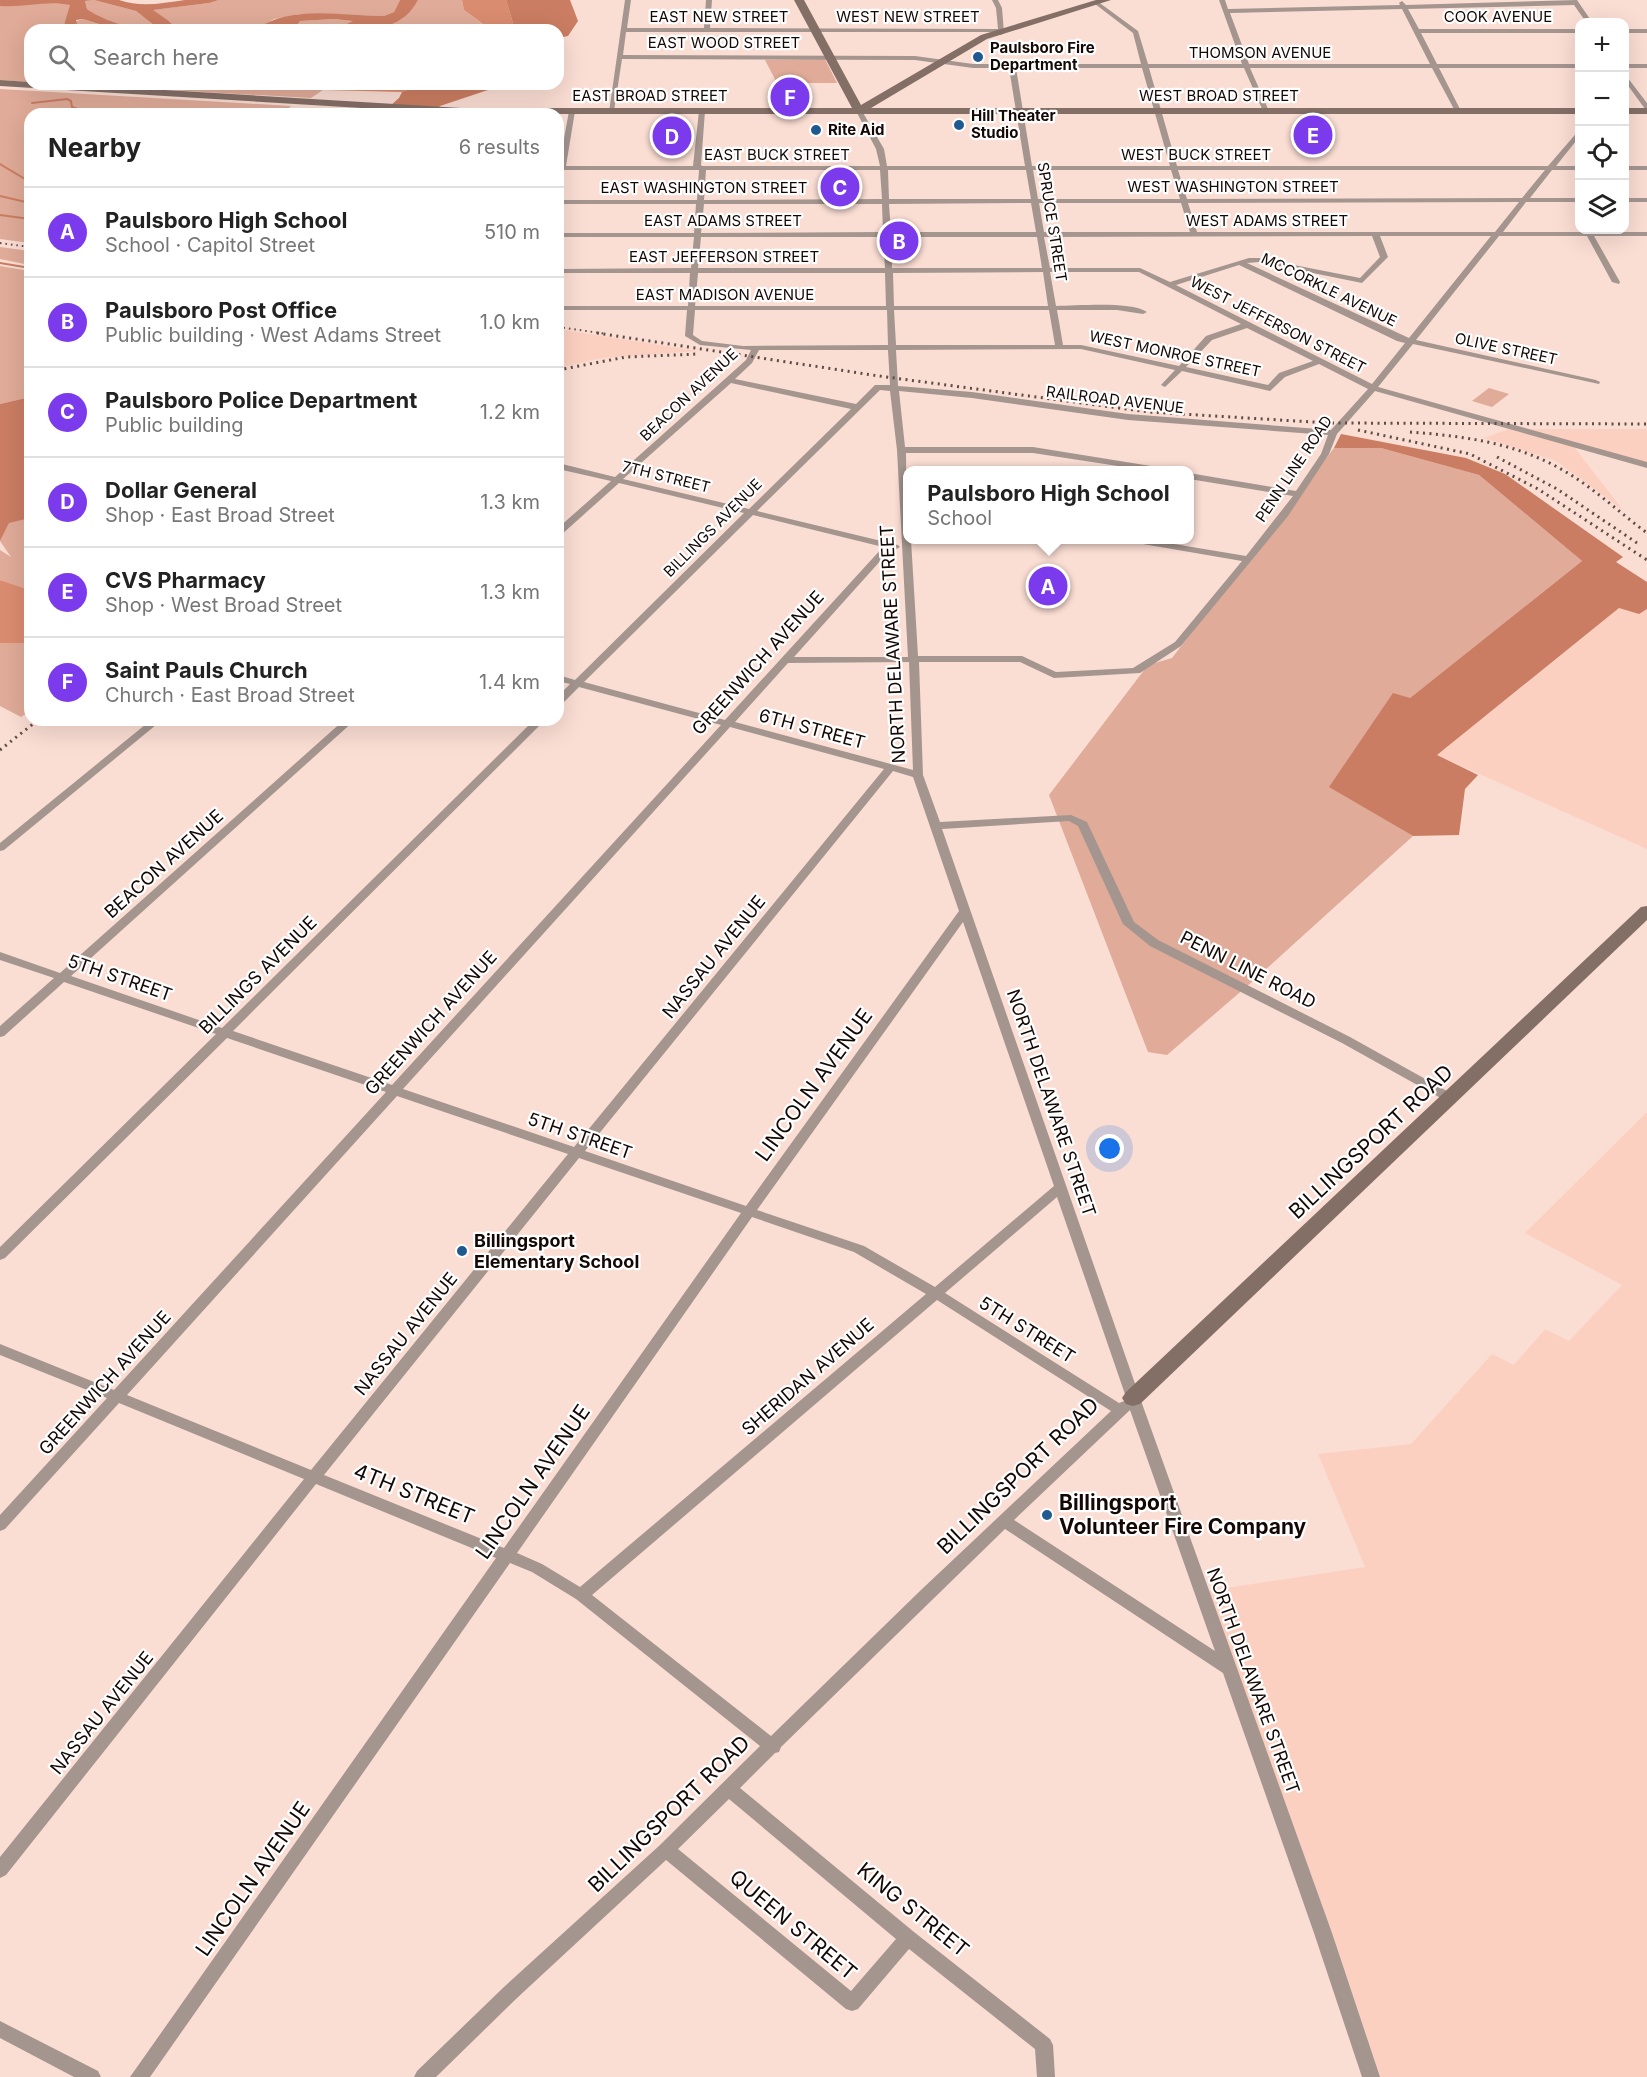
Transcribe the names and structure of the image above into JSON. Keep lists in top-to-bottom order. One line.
{"streets":{"main road":["EAST BROAD STREET","WEST BROAD STREET","BILLINGSPORT ROAD"],"street":["EAST NEW STREET","WEST NEW STREET","COOK AVENUE","EAST WOOD STREET","THOMSON AVENUE","EAST BUCK STREET","WEST BUCK STREET","WEST WASHINGTON STREET","EAST WASHINGTON STREET","EAST ADAMS STREET","WEST ADAMS STREET","SPRUCE STREET","EAST JEFFERSON STREET","MCCORKLE AVENUE","EAST MADISON AVENUE","WEST JEFFERSON STREET","OLIVE STREET","WEST MONROE STREET","BEACON AVENUE","RAILROAD AVENUE","PENN LINE ROAD","7TH STREET","BILLINGS AVENUE","NORTH DELAWARE STREET","GREENWICH AVENUE","6TH STREET","NASSAU AVENUE","5TH STREET","LINCOLN AVENUE","SHERIDAN AVENUE","4TH STREET","KING STREET","QUEEN STREET"]},"crossings":[["EAST NEW STREET","WEST NEW STREET"],["EAST WOOD STREET","THOMSON AVENUE"],["THOMSON AVENUE","SPRUCE STREET"],["EAST BROAD STREET","WEST BROAD STREET"],["EAST BROAD STREET","NORTH DELAWARE STREET"],["WEST BROAD STREET","SPRUCE STREET"],["WEST BROAD STREET","NORTH DELAWARE STREET"],["EAST BUCK STREET","WEST BUCK STREET"],["EAST BUCK STREET","NORTH DELAWARE STREET"],["WEST BUCK STREET","SPRUCE STREET"],["WEST BUCK STREET","PENN LINE ROAD"],["WEST BUCK STREET","NORTH DELAWARE STREET"],["WEST WASHINGTON STREET","EAST WASHINGTON STREET"],["WEST WASHINGTON STREET","SPRUCE STREET"],["WEST WASHINGTON STREET","PENN LINE ROAD"],["WEST WASHINGTON STREET","NORTH DELAWARE STREET"],["EAST WASHINGTON STREET","NORTH DELAWARE STREET"],["EAST ADAMS STREET","WEST ADAMS STREET"],["EAST ADAMS STREET","NORTH DELAWARE STREET"],["WEST ADAMS STREET","SPRUCE STREET"],["WEST ADAMS STREET","PENN LINE ROAD"],["WEST ADAMS STREET","NORTH DELAWARE STREET"],["SPRUCE STREET","EAST MADISON AVENUE"],["SPRUCE STREET","WEST JEFFERSON STREET"],["SPRUCE STREET","WEST MONROE STREET"],["EAST JEFFERSON STREET","WEST JEFFERSON STREET"],["EAST JEFFERSON STREET","NORTH DELAWARE STREET"],["MCCORKLE AVENUE","OLIVE STREET"],["MCCORKLE AVENUE","PENN LINE ROAD"],["EAST MADISON AVENUE","WEST MONROE STREET"],["EAST MADISON AVENUE","NORTH DELAWARE STREET"],["WEST JEFFERSON STREET","WEST MONROE STREET"],["WEST JEFFERSON STREET","PENN LINE ROAD"],["WEST JEFFERSON STREET","NORTH DELAWARE STREET"],["OLIVE STREET","PENN LINE ROAD"],["WEST MONROE STREET","BEACON AVENUE"],["WEST MONROE STREET","NORTH DELAWARE STREET"],["BEACON AVENUE","7TH STREET"],["BEACON AVENUE","5TH STREET"],["RAILROAD AVENUE","PENN LINE ROAD"],["RAILROAD AVENUE","BILLINGS AVENUE"],["RAILROAD AVENUE","NORTH DELAWARE STREET"],["PENN LINE ROAD","NORTH DELAWARE STREET"],["PENN LINE ROAD","BILLINGSPORT ROAD"],["7TH STREET","BILLINGS AVENUE"],["7TH STREET","NORTH DELAWARE STREET"],["7TH STREET","GREENWICH AVENUE"],["BILLINGS AVENUE","NORTH DELAWARE STREET"],["BILLINGS AVENUE","6TH STREET"],["BILLINGS AVENUE","5TH STREET"],["NORTH DELAWARE STREET","6TH STREET"],["NORTH DELAWARE STREET","5TH STREET"],["NORTH DELAWARE STREET","LINCOLN AVENUE"],["NORTH DELAWARE STREET","BILLINGSPORT ROAD"],["NORTH DELAWARE STREET","SHERIDAN AVENUE"],["GREENWICH AVENUE","6TH STREET"],["GREENWICH AVENUE","5TH STREET"],["GREENWICH AVENUE","4TH STREET"],["6TH STREET","NASSAU AVENUE"],["NASSAU AVENUE","5TH STREET"],["NASSAU AVENUE","4TH STREET"],["5TH STREET","LINCOLN AVENUE"],["5TH STREET","BILLINGSPORT ROAD"],["5TH STREET","SHERIDAN AVENUE"],["LINCOLN AVENUE","4TH STREET"],["BILLINGSPORT ROAD","4TH STREET"],["BILLINGSPORT ROAD","KING STREET"],["BILLINGSPORT ROAD","QUEEN STREET"],["SHERIDAN AVENUE","4TH STREET"],["KING STREET","QUEEN STREET"]],"places":["Paulsboro Fire Department","Hill Theater Studio","Rite Aid","Billingsport Elementary School","Billingsport Volunteer Fire Company"],"page":{"map_buttons":["+","−"],"search":"Search here","pins":["F","E","D","C","B","A"],"heading":["Nearby","6 results"],"list":[{"mark":"A","name":"Paulsboro High School","note":"School · Capitol Street","value":"510 m"},{"mark":"B","name":"Paulsboro Post Office","note":"Public building · West Adams Street","value":"1.0 km"},{"mark":"C","name":"Paulsboro Police Department","note":"Public building","value":"1.2 km"},{"mark":"D","name":"Dollar General","note":"Shop · East Broad Street","value":"1.3 km"},{"mark":"E","name":"CVS Pharmacy","note":"Shop · West Broad Street","value":"1.3 km"},{"mark":"F","name":"Saint Pauls Church","note":"Church · East Broad Street","value":"1.4 km"}],"popup":["Paulsboro High School","School"]}}
